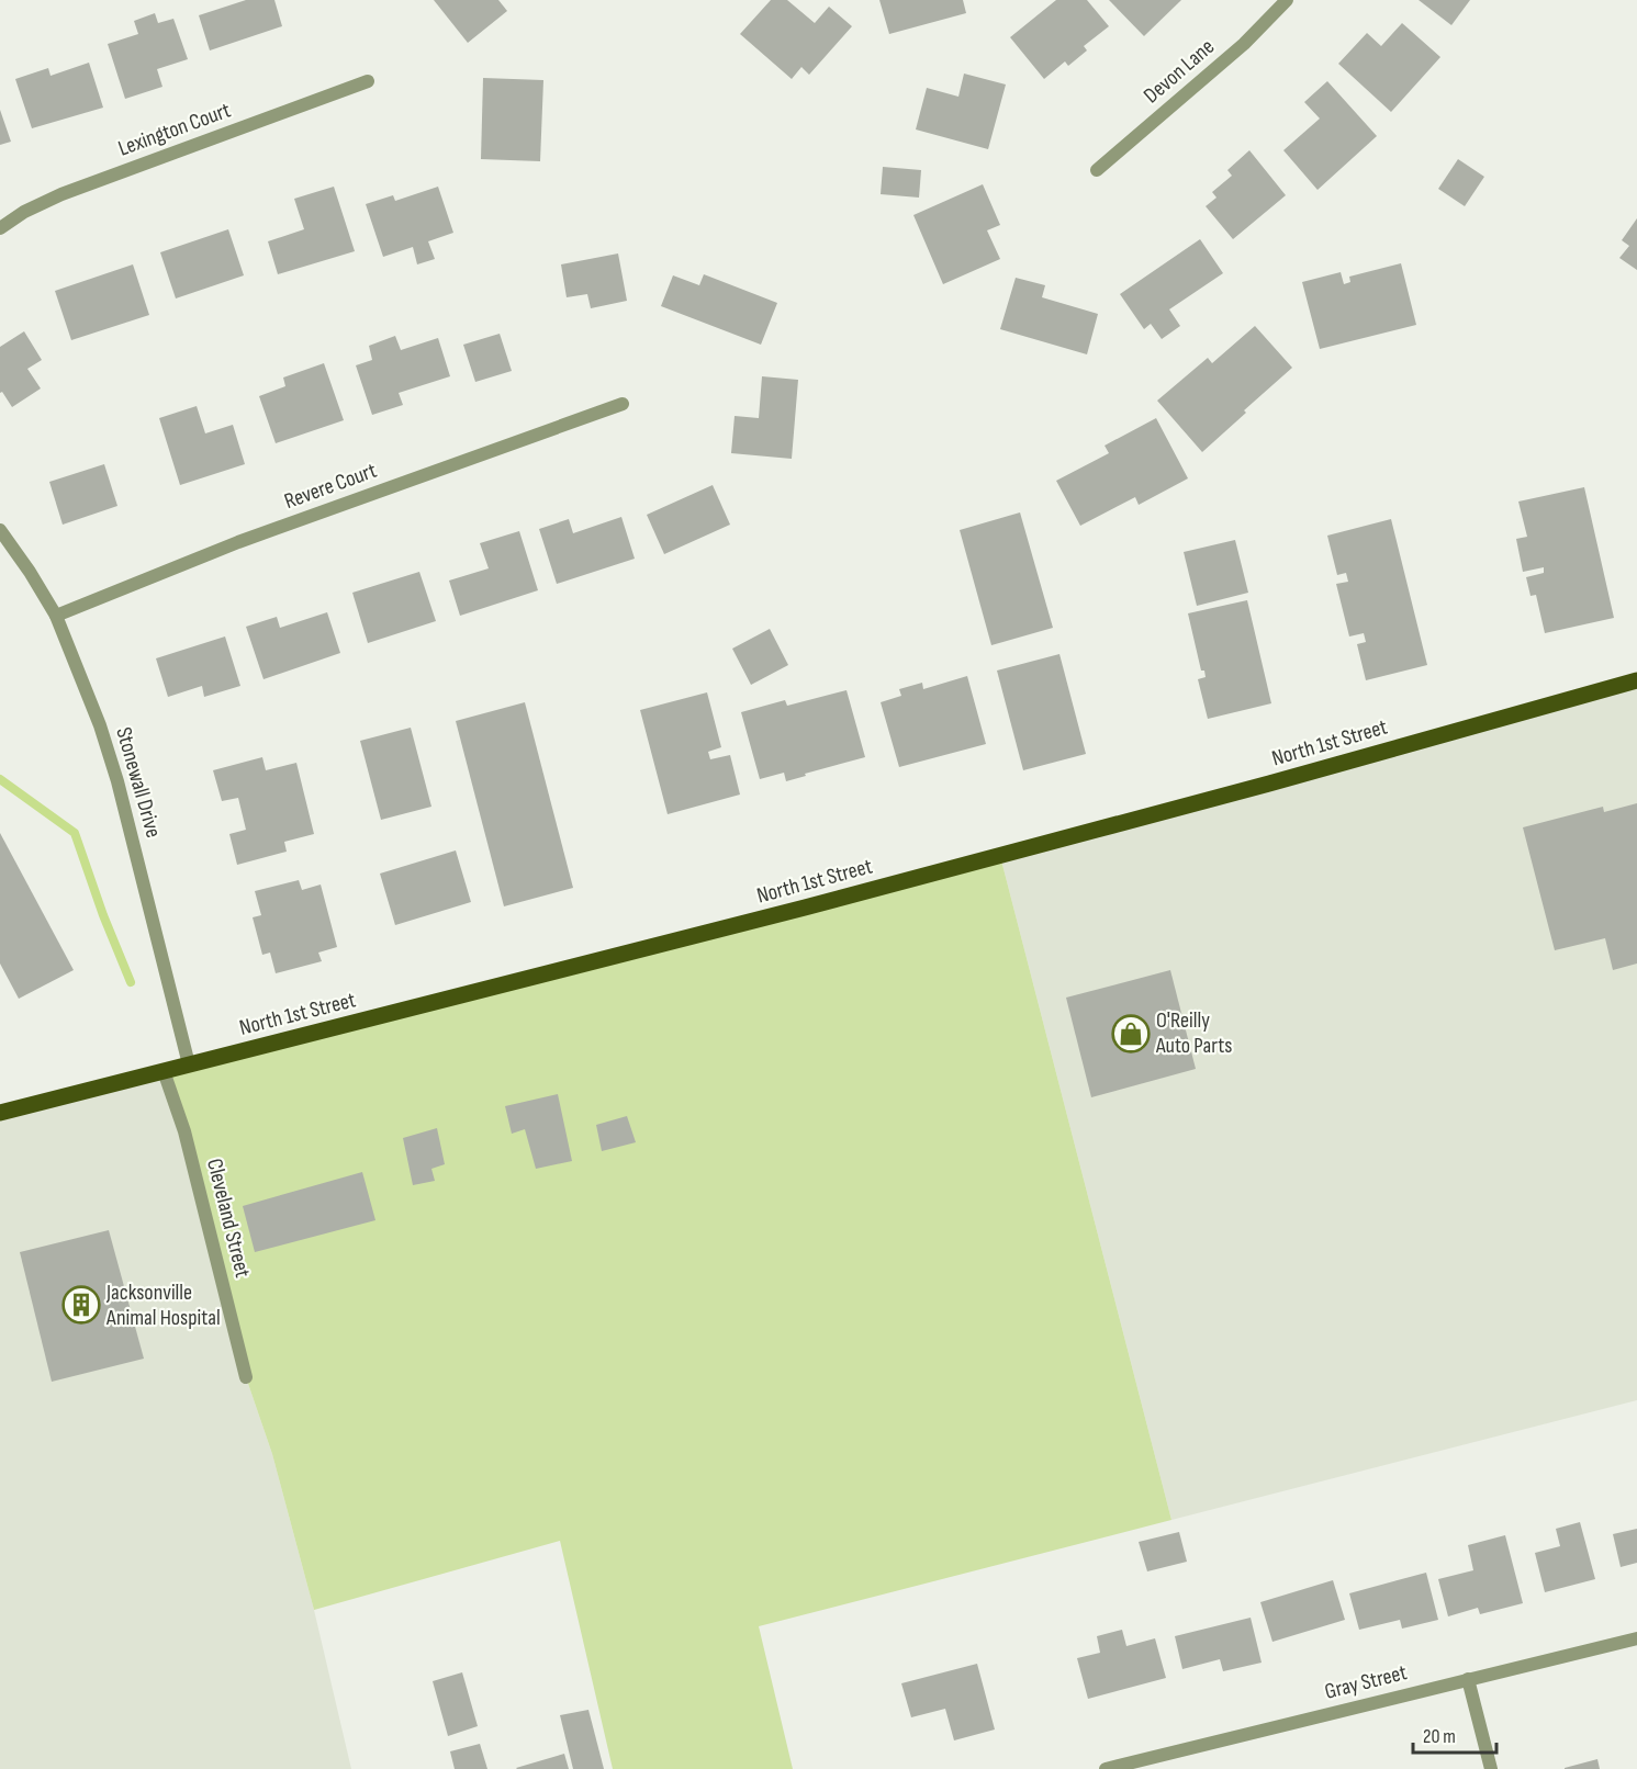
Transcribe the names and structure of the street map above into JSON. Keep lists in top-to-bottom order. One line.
{"streets":{"main road":["North 1st Street"],"street":["Devon Lane","Lexington Court","Revere Court","Stonewall Drive","Cleveland Street","Gray Street"]},"crossings":[["Revere Court","Stonewall Drive"],["North 1st Street","Stonewall Drive"],["North 1st Street","Cleveland Street"]],"places":{"shop":["O'Reilly Auto Parts"],"building":["Jacksonville Animal Hospital"]},"scale_bar":"20 m"}
